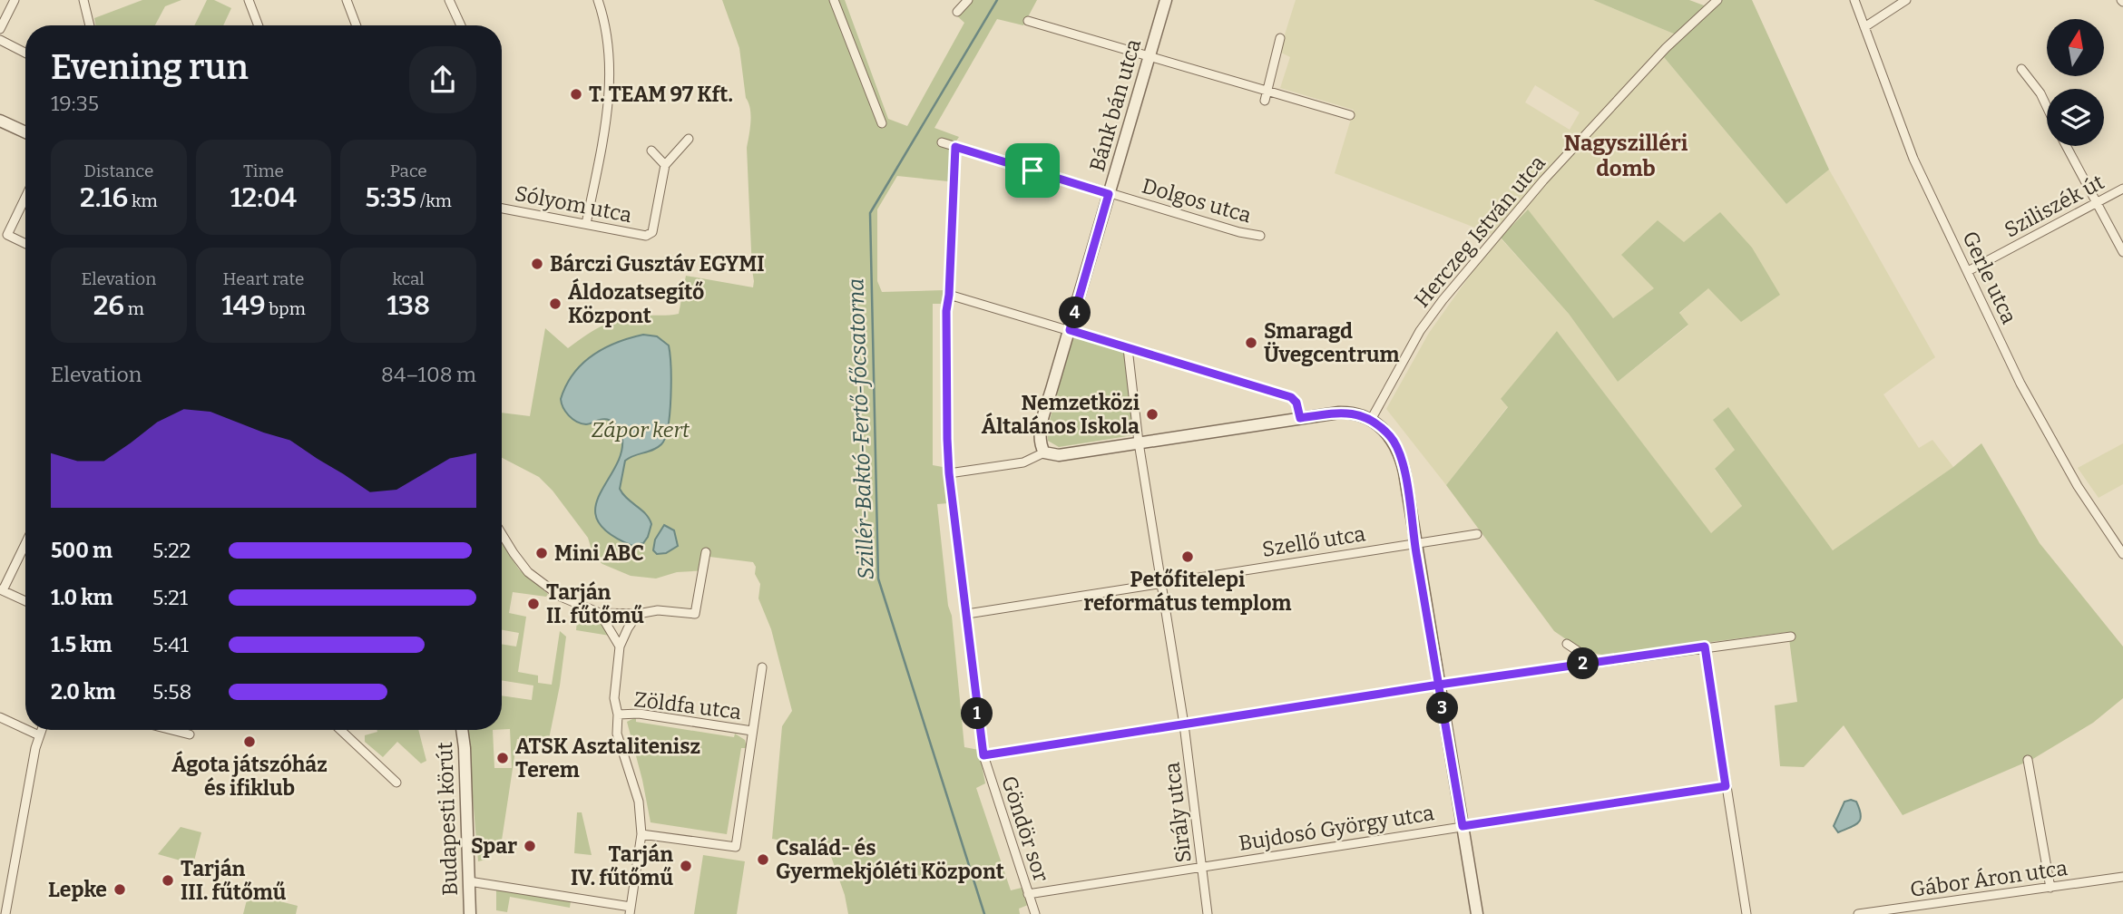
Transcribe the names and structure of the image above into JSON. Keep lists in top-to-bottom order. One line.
{"streets":{"street":["Bánk bán utca","Dolgos utca","Sólyom utca","Sziliszék út","Herczeg István utca","Gerle utca","Szellő utca","Zöldfa utca","Sirály utca","Budapesti körút","Bujdosó György utca","Göndör sor","Gábor Áron utca"]},"crossings":[["Bánk bán utca","Dolgos utca"],["Dolgos utca","Göndör sor"],["Sziliszék út","Gerle utca"],["Szellő utca","Sirály utca"],["Szellő utca","Göndör sor"],["Zöldfa utca","Budapesti körút"],["Sirály utca","Bujdosó György utca"],["Bujdosó György utca","Göndör sor"]],"districts":["Nagyszilléri domb"],"water":["Szillér-Baktó-Fertő-főcsatorna"],"parks":["Zápor kert"],"places":["T. TEAM 97 Kft.","Bárczi Gusztáv EGYMI","Áldozatsegítő Központ","Smaragd Üvegcentrum","Nemzetközi Általános Iskola","Mini ABC","Petőfitelepi református templom","Tarján II. fűtőmű","Ágota játszóház és ifiklub","ATSK Asztalitenisz Terem","Spar","Család- és Gyermekjóléti Központ","Tarján IV. fűtőmű","Tarján III. fűtőmű","Lepke"],"north":"top","page":{"heading":["Evening run","19:35"],"stats":[["Distance","2.16 km"],["Time","12:04"],["Pace","5:35 /km"],["Elevation","26 m"],["Heart rate","149 bpm"],["kcal","138"]],"pins":["4","2","3","1"],"chart":["Elevation","84–108 m"],"list":[{"name":"500 m","note":"5:22"},{"name":"1.0 km","note":"5:21"},{"name":"1.5 km","note":"5:41"},{"name":"2.0 km","note":"5:58"}]}}
